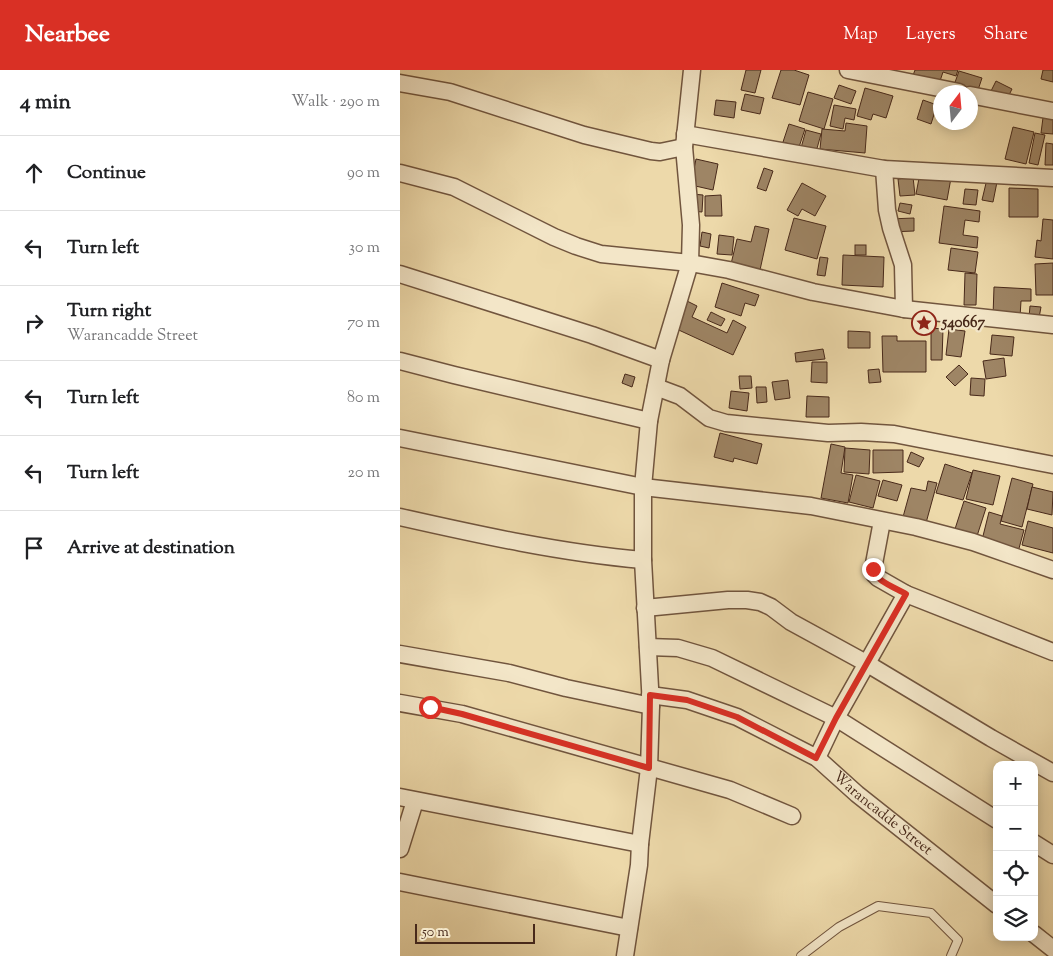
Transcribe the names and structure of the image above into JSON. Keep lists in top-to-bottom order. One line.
{"streets":{"street":["Warancadde Street"]},"places":{"place":["540667"]},"scale_bar":"50 m","north":"top","page":{"header":"Nearbee","nav":["Map","Layers","Share"],"heading":["4 min","Walk · 290 m"],"list":[["Continue","90 m"],["Turn left","30 m"],["Turn right","Warancadde Street","70 m"],["Turn left","80 m"],["Turn left","20 m"],"Arrive at destination"],"map_buttons":["+","−"],"scale":"50 m"}}
